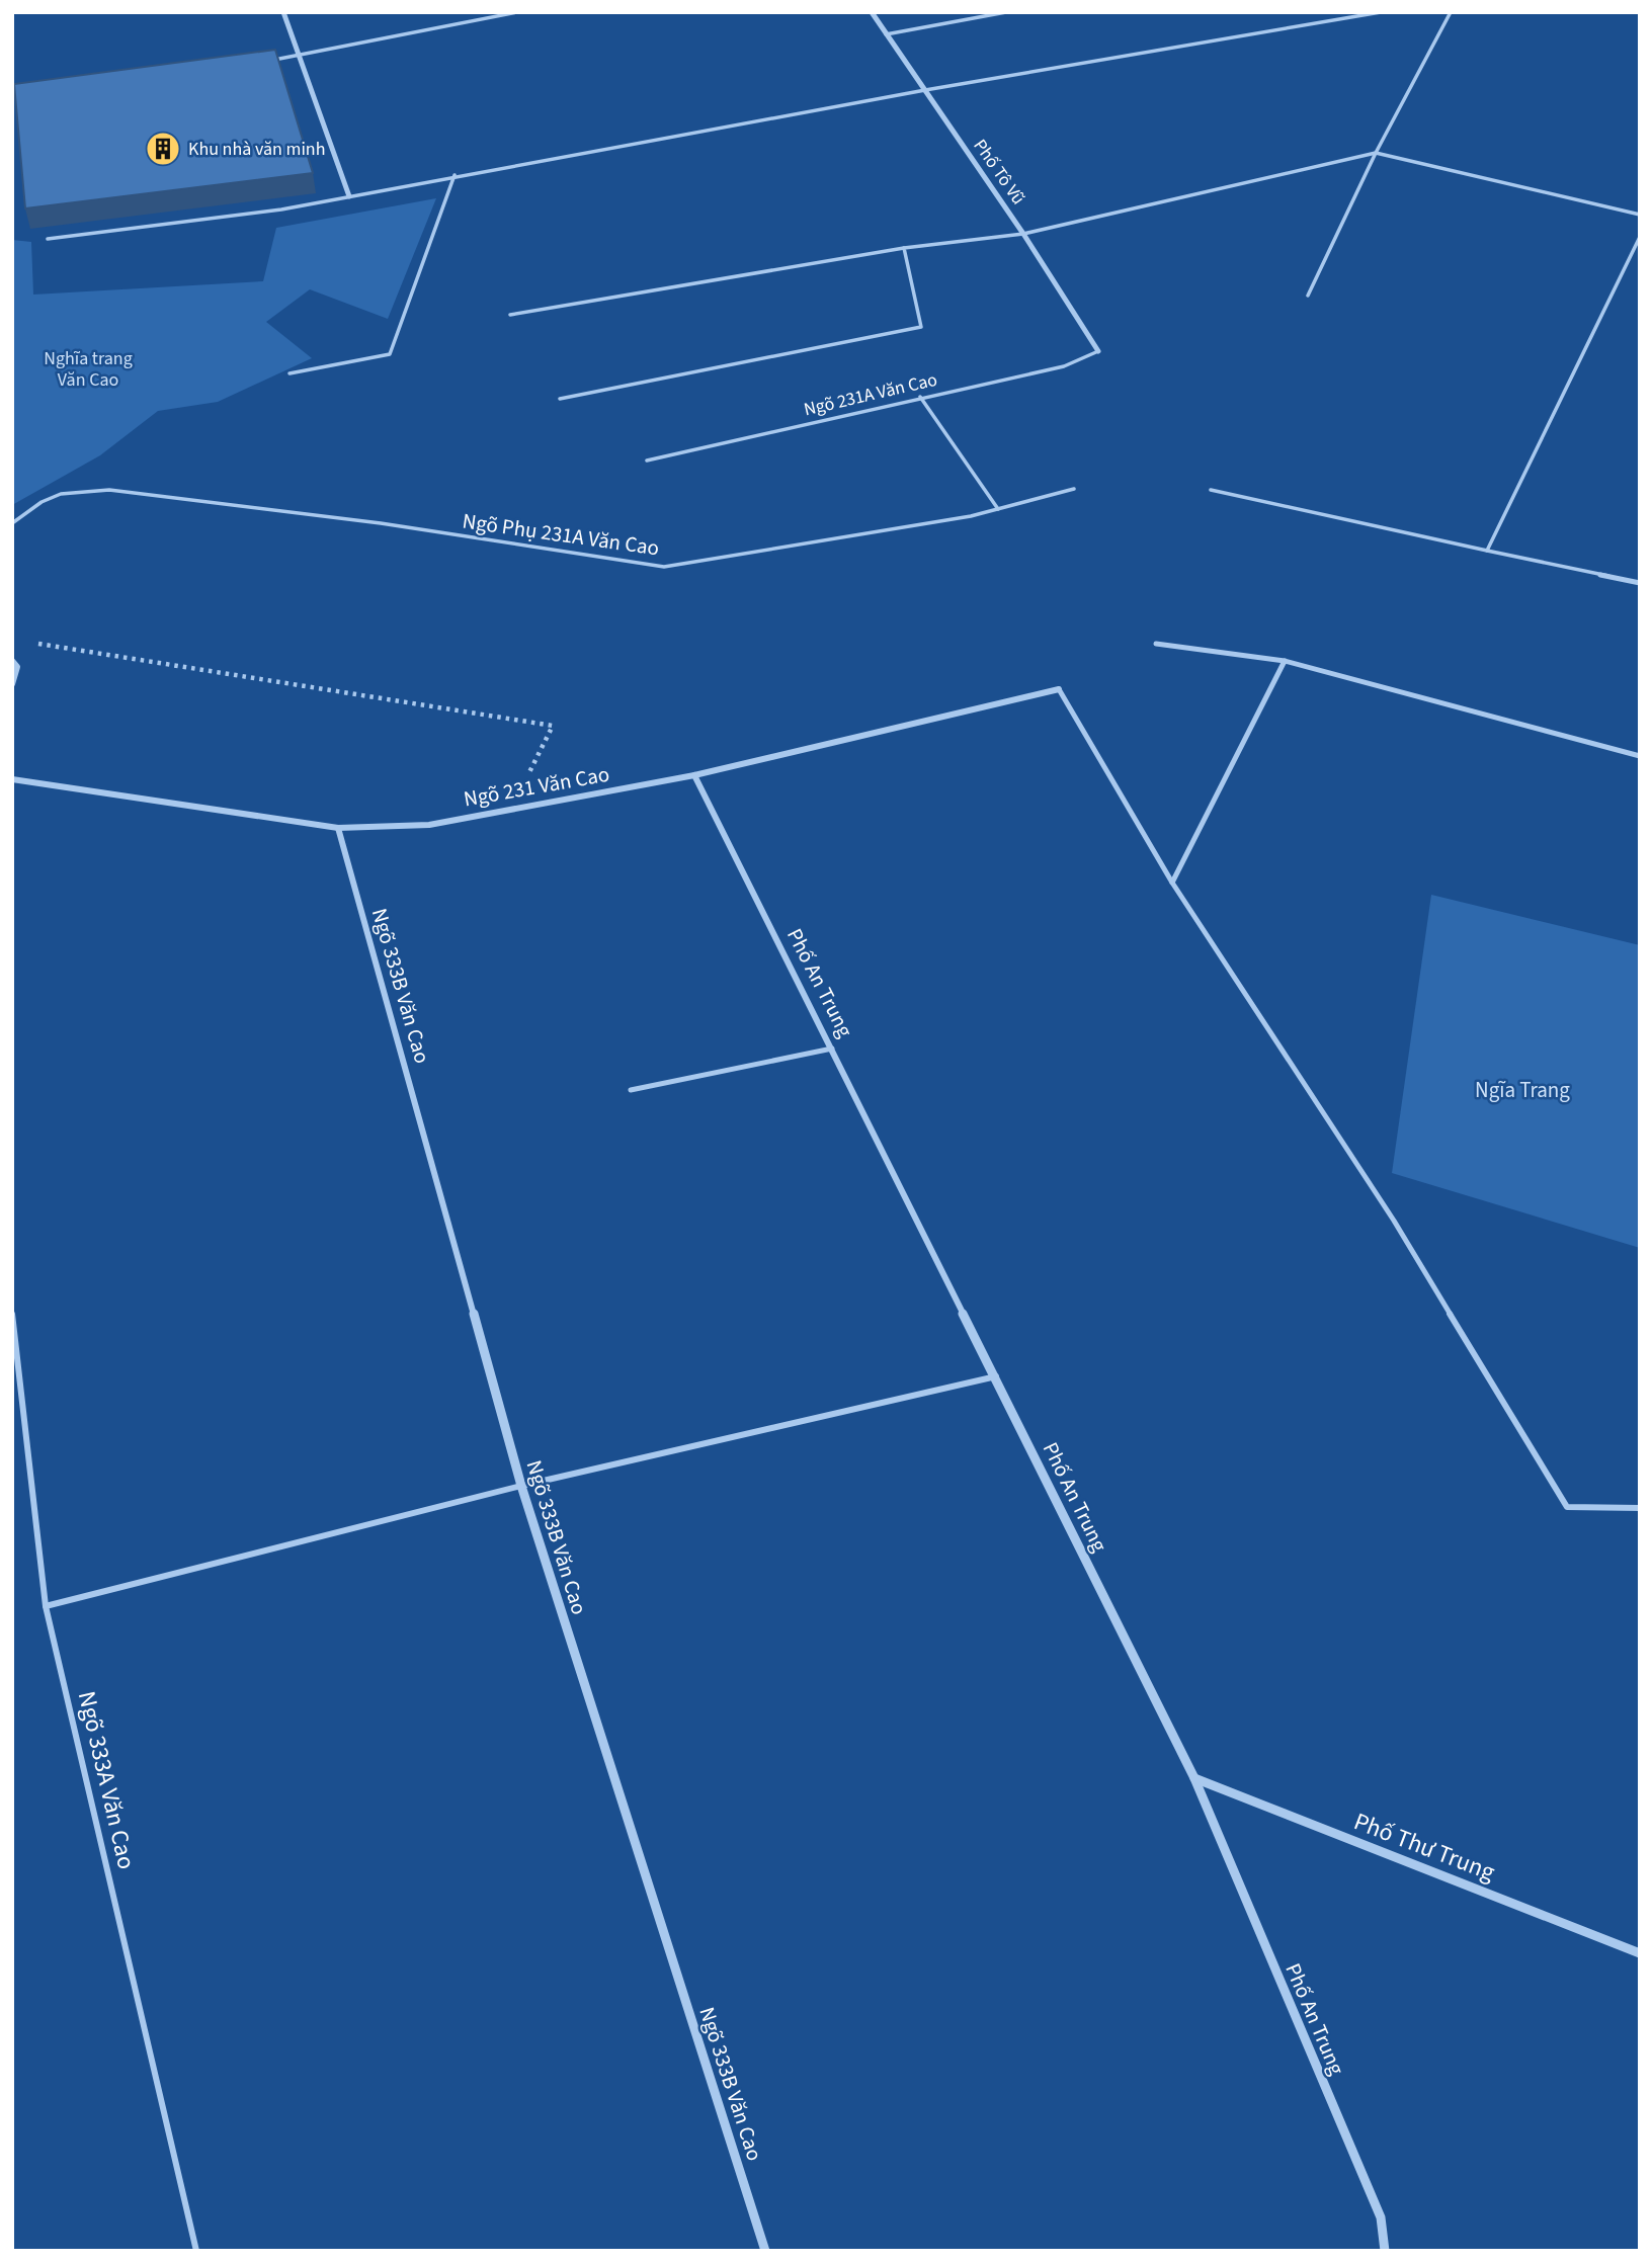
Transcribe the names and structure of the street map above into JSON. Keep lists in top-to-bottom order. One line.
{"streets":{"street":["Phố Tô Vũ","Ngõ 231 Văn Cao","Phố An Trung","Ngõ 333B Văn Cao","Phố Thư Trung"],"lane":["Ngõ 231A Văn Cao","Ngõ Phụ 231A Văn Cao","Ngõ 333A Văn Cao"]},"crossings":[["Phố Tô Vũ","Ngõ 231A Văn Cao"],["Ngõ 231 Văn Cao","Phố An Trung"],["Ngõ 231 Văn Cao","Ngõ 333B Văn Cao"],["Phố An Trung","Phố Thư Trung"]],"parks":["Nghĩa trang Văn Cao","Ngĩa Trang"],"places":{"building":["Khu nhà văn minh"]}}
